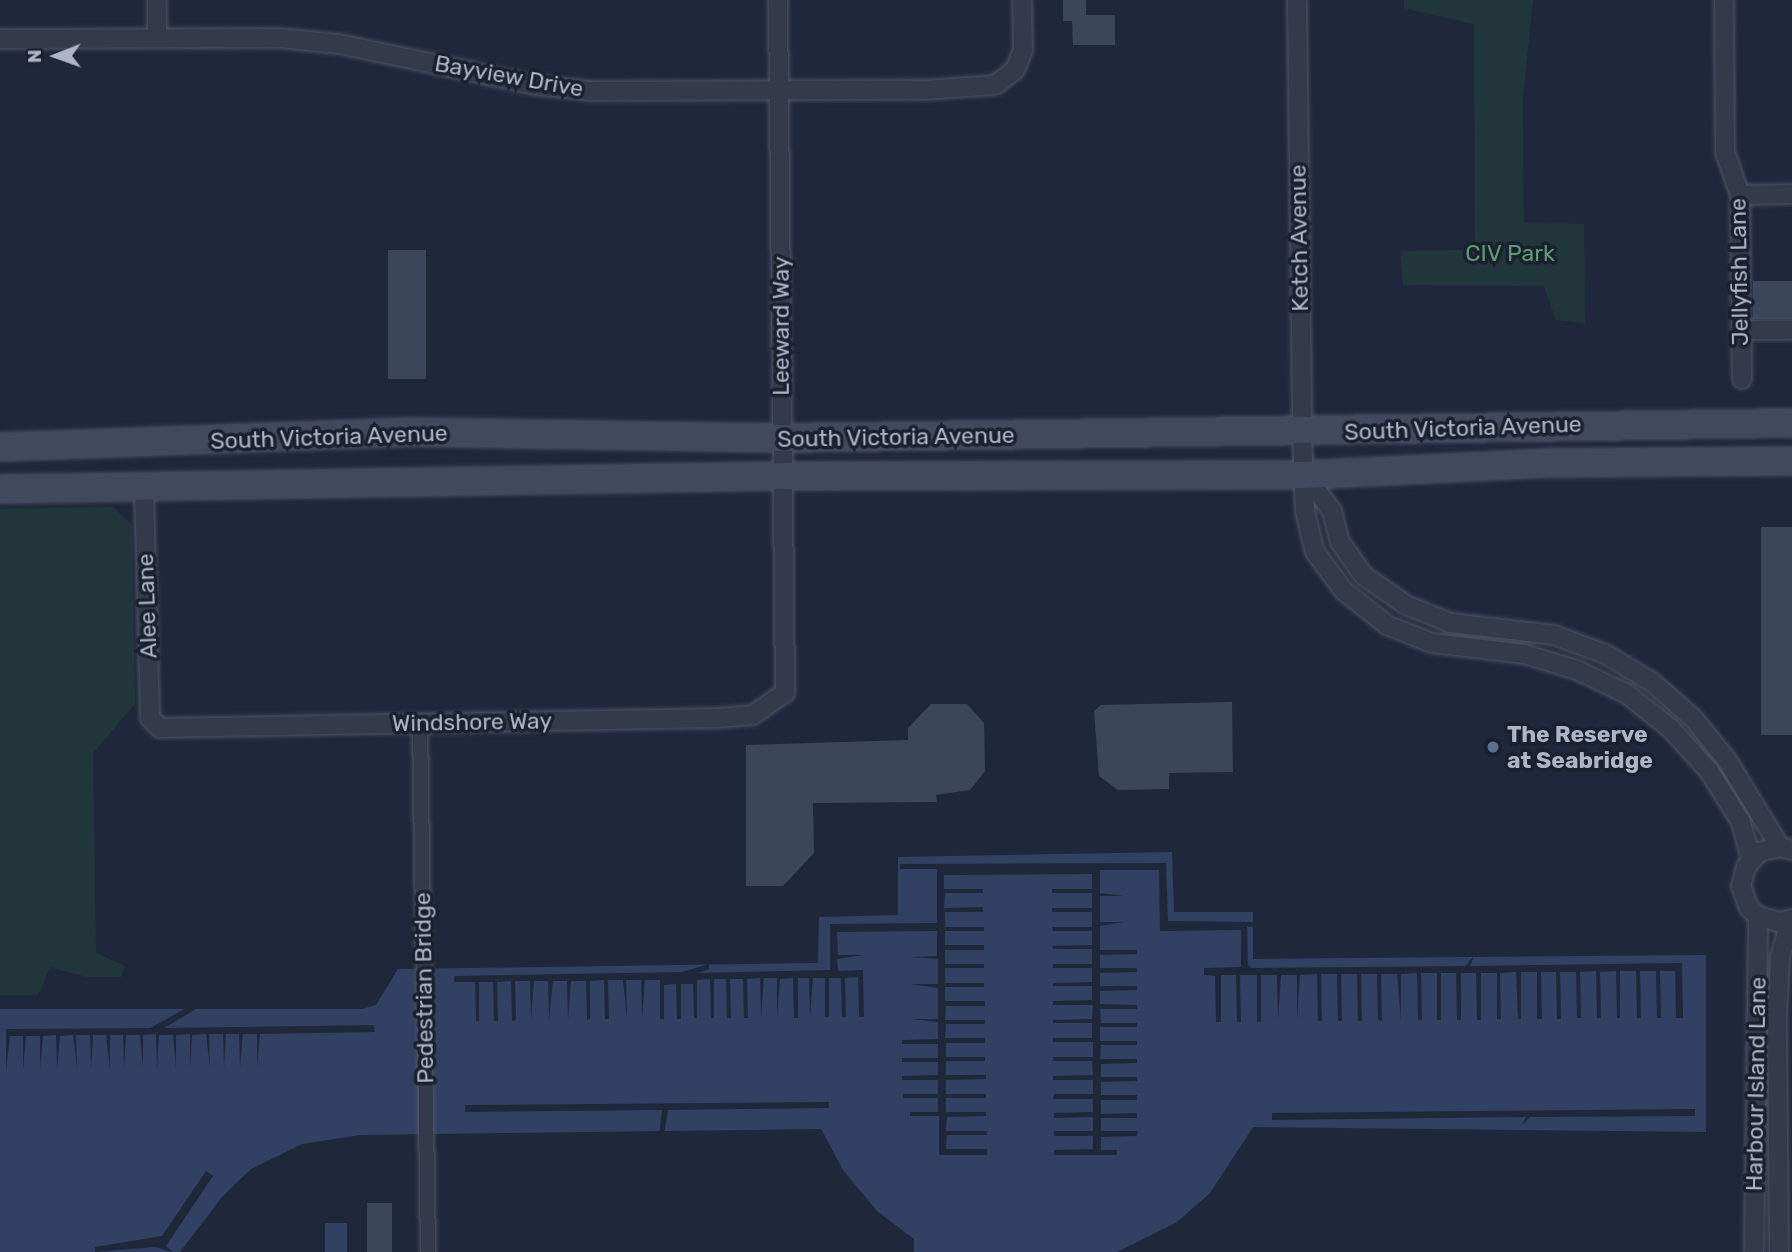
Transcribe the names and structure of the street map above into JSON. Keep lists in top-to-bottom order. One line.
{"streets":{"main road":["South Victoria Avenue"],"street":["Bayview Drive","Ketch Avenue","Jellyfish Lane","Leeward Way","Alee Lane","Windshore Way","Pedestrian Bridge","Harbour Island Lane"]},"crossings":[["Bayview Drive","Leeward Way"],["Ketch Avenue","South Victoria Avenue"],["Leeward Way","South Victoria Avenue"],["Leeward Way","Windshore Way"],["South Victoria Avenue","Alee Lane"],["Alee Lane","Windshore Way"],["Windshore Way","Pedestrian Bridge"]],"parks":["CIV Park"],"places":["The Reserve at Seabridge"],"north":"left"}
